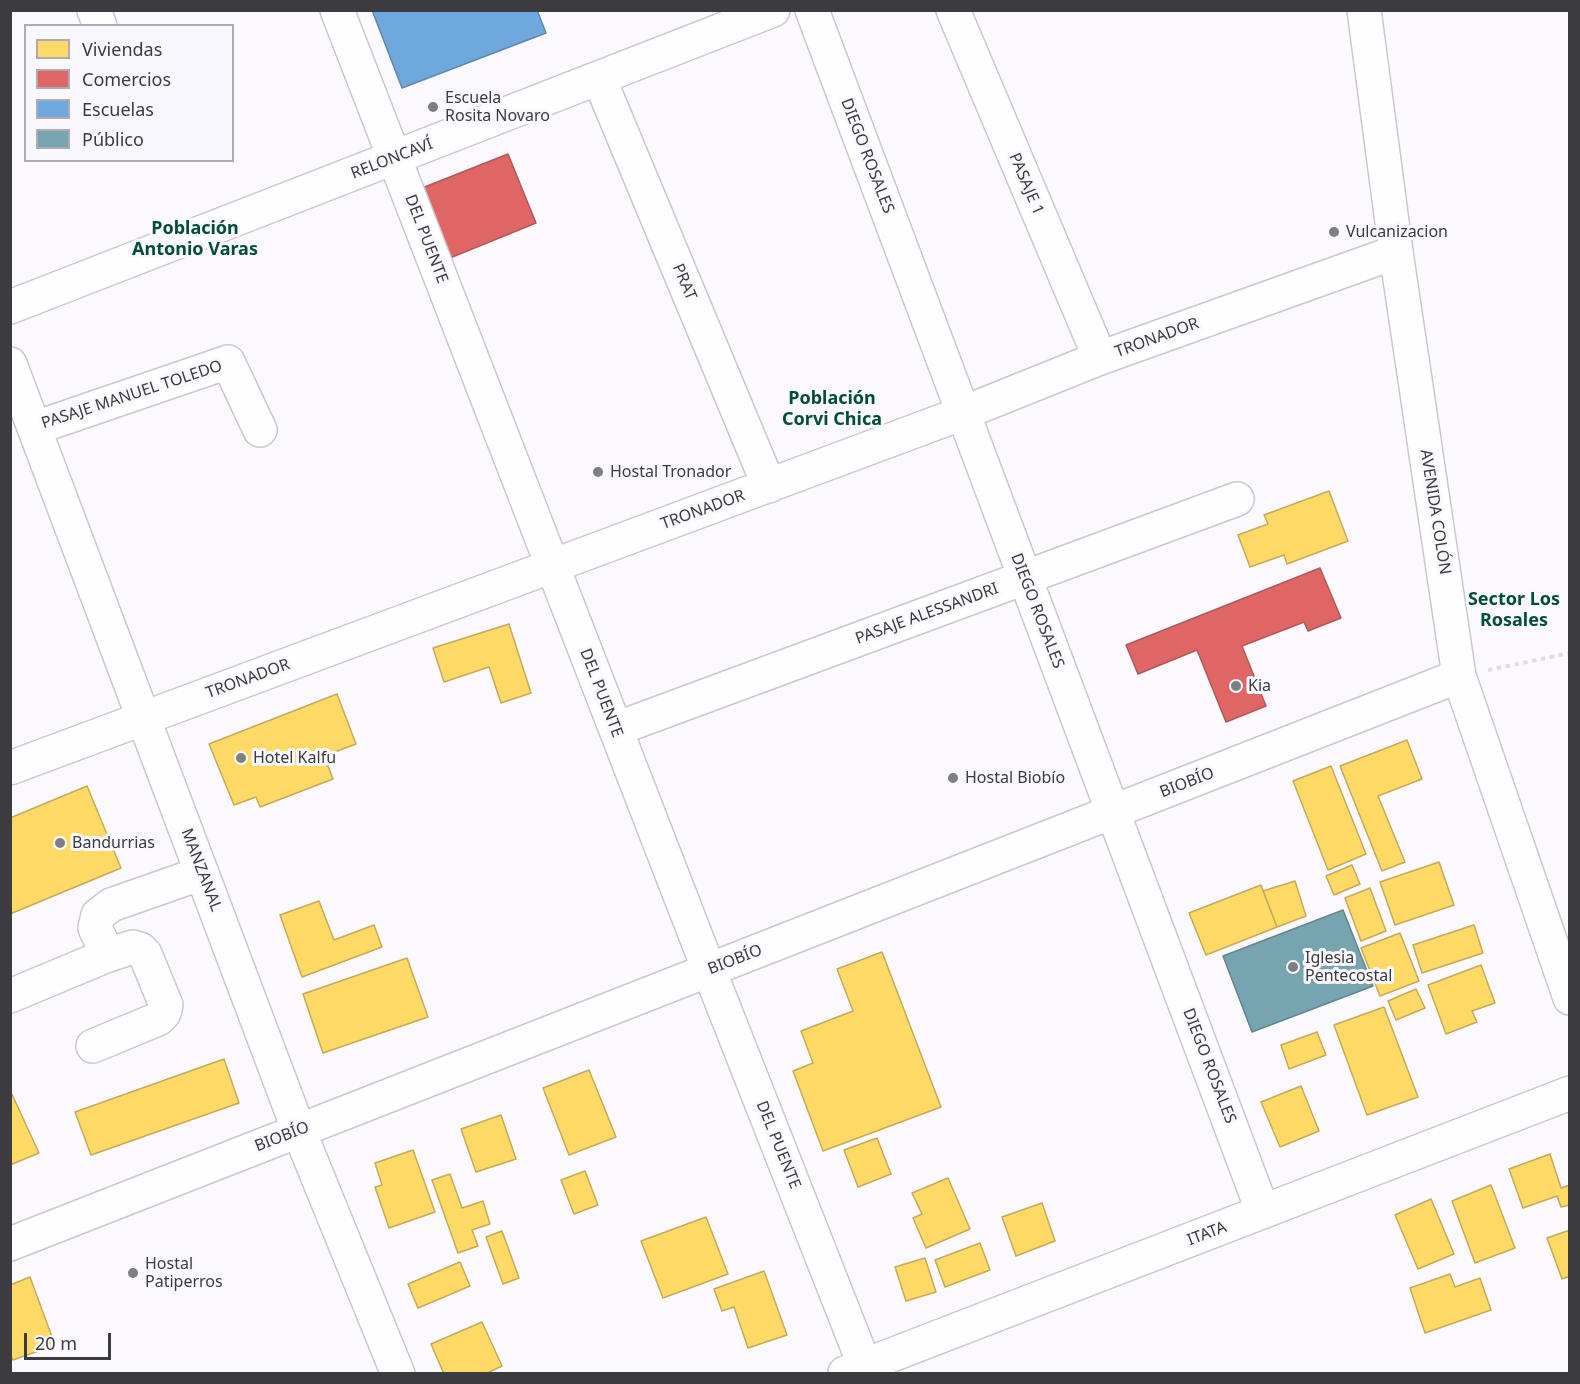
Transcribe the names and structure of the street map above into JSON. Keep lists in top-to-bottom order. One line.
{"streets":{"street":["DIEGO ROSALES","RELONCAVÍ","PASAJE 1","DEL PUENTE","PRAT","TRONADOR","PASAJE MANUEL TOLEDO","AVENIDA COLÓN","PASAJE ALESSANDRI","BIOBÍO","MANZANAL","ITATA"]},"crossings":[["DIEGO ROSALES","TRONADOR"],["DIEGO ROSALES","PASAJE ALESSANDRI"],["DIEGO ROSALES","BIOBÍO"],["DIEGO ROSALES","ITATA"],["RELONCAVÍ","DEL PUENTE"],["RELONCAVÍ","PRAT"],["PASAJE 1","TRONADOR"],["DEL PUENTE","TRONADOR"],["DEL PUENTE","PASAJE ALESSANDRI"],["DEL PUENTE","BIOBÍO"],["DEL PUENTE","ITATA"],["PRAT","TRONADOR"],["TRONADOR","AVENIDA COLÓN"],["TRONADOR","MANZANAL"],["PASAJE MANUEL TOLEDO","MANZANAL"],["AVENIDA COLÓN","BIOBÍO"],["BIOBÍO","MANZANAL"]],"districts":["Población Antonio Varas","Población Corvi Chica","Sector Los Rosales"],"places":["Escuela Rosita Novaro","Vulcanizacion","Hostal Tronador","Kia","Hotel Kalfu","Hostal Biobío","Bandurrias","Iglesia Pentecostal","Hostal Patiperros"],"legend":["Viviendas","Comercios","Escuelas","Público"],"scale_bar":"20 m"}
